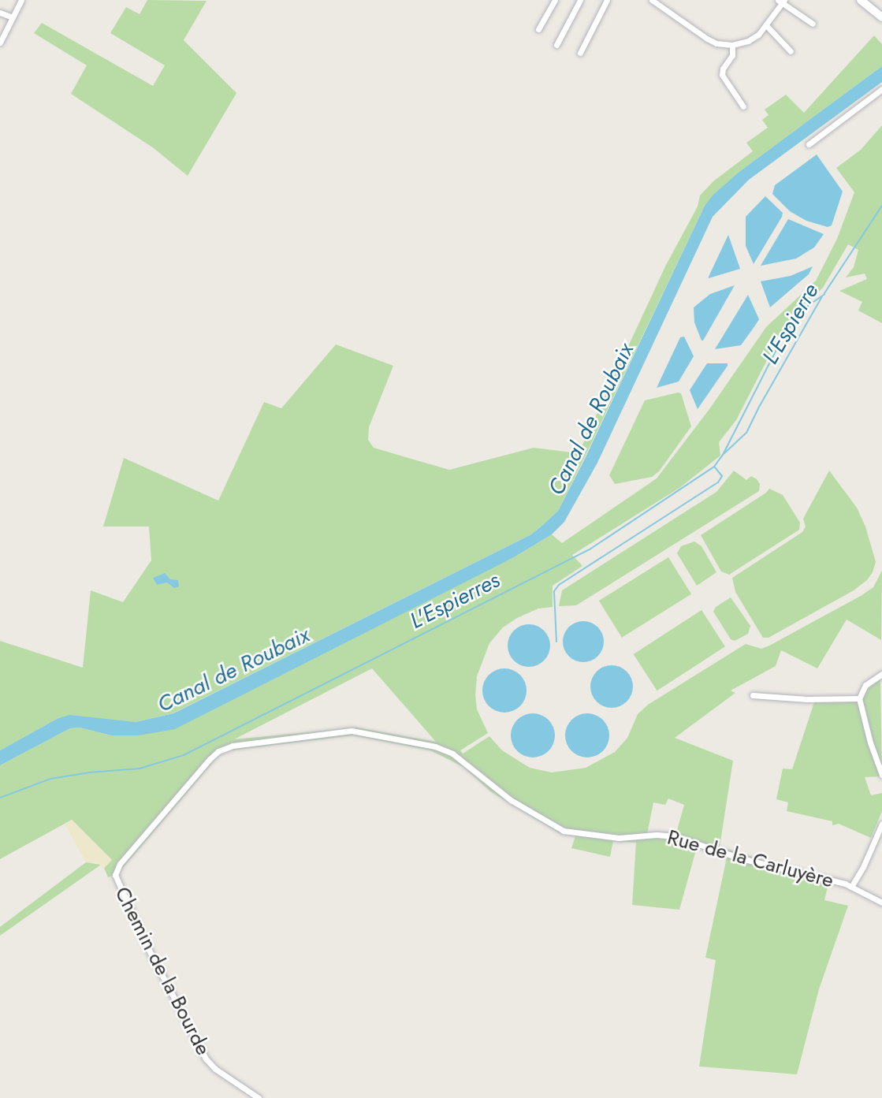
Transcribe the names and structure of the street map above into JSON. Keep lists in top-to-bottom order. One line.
{"streets":{"street":["Rue de la Carluyère","Chemin de la Bourde"]},"crossings":[["Rue de la Carluyère","Chemin de la Bourde"]],"water":["L'Espierre","Canal de Roubaix","L'Espierres"]}
